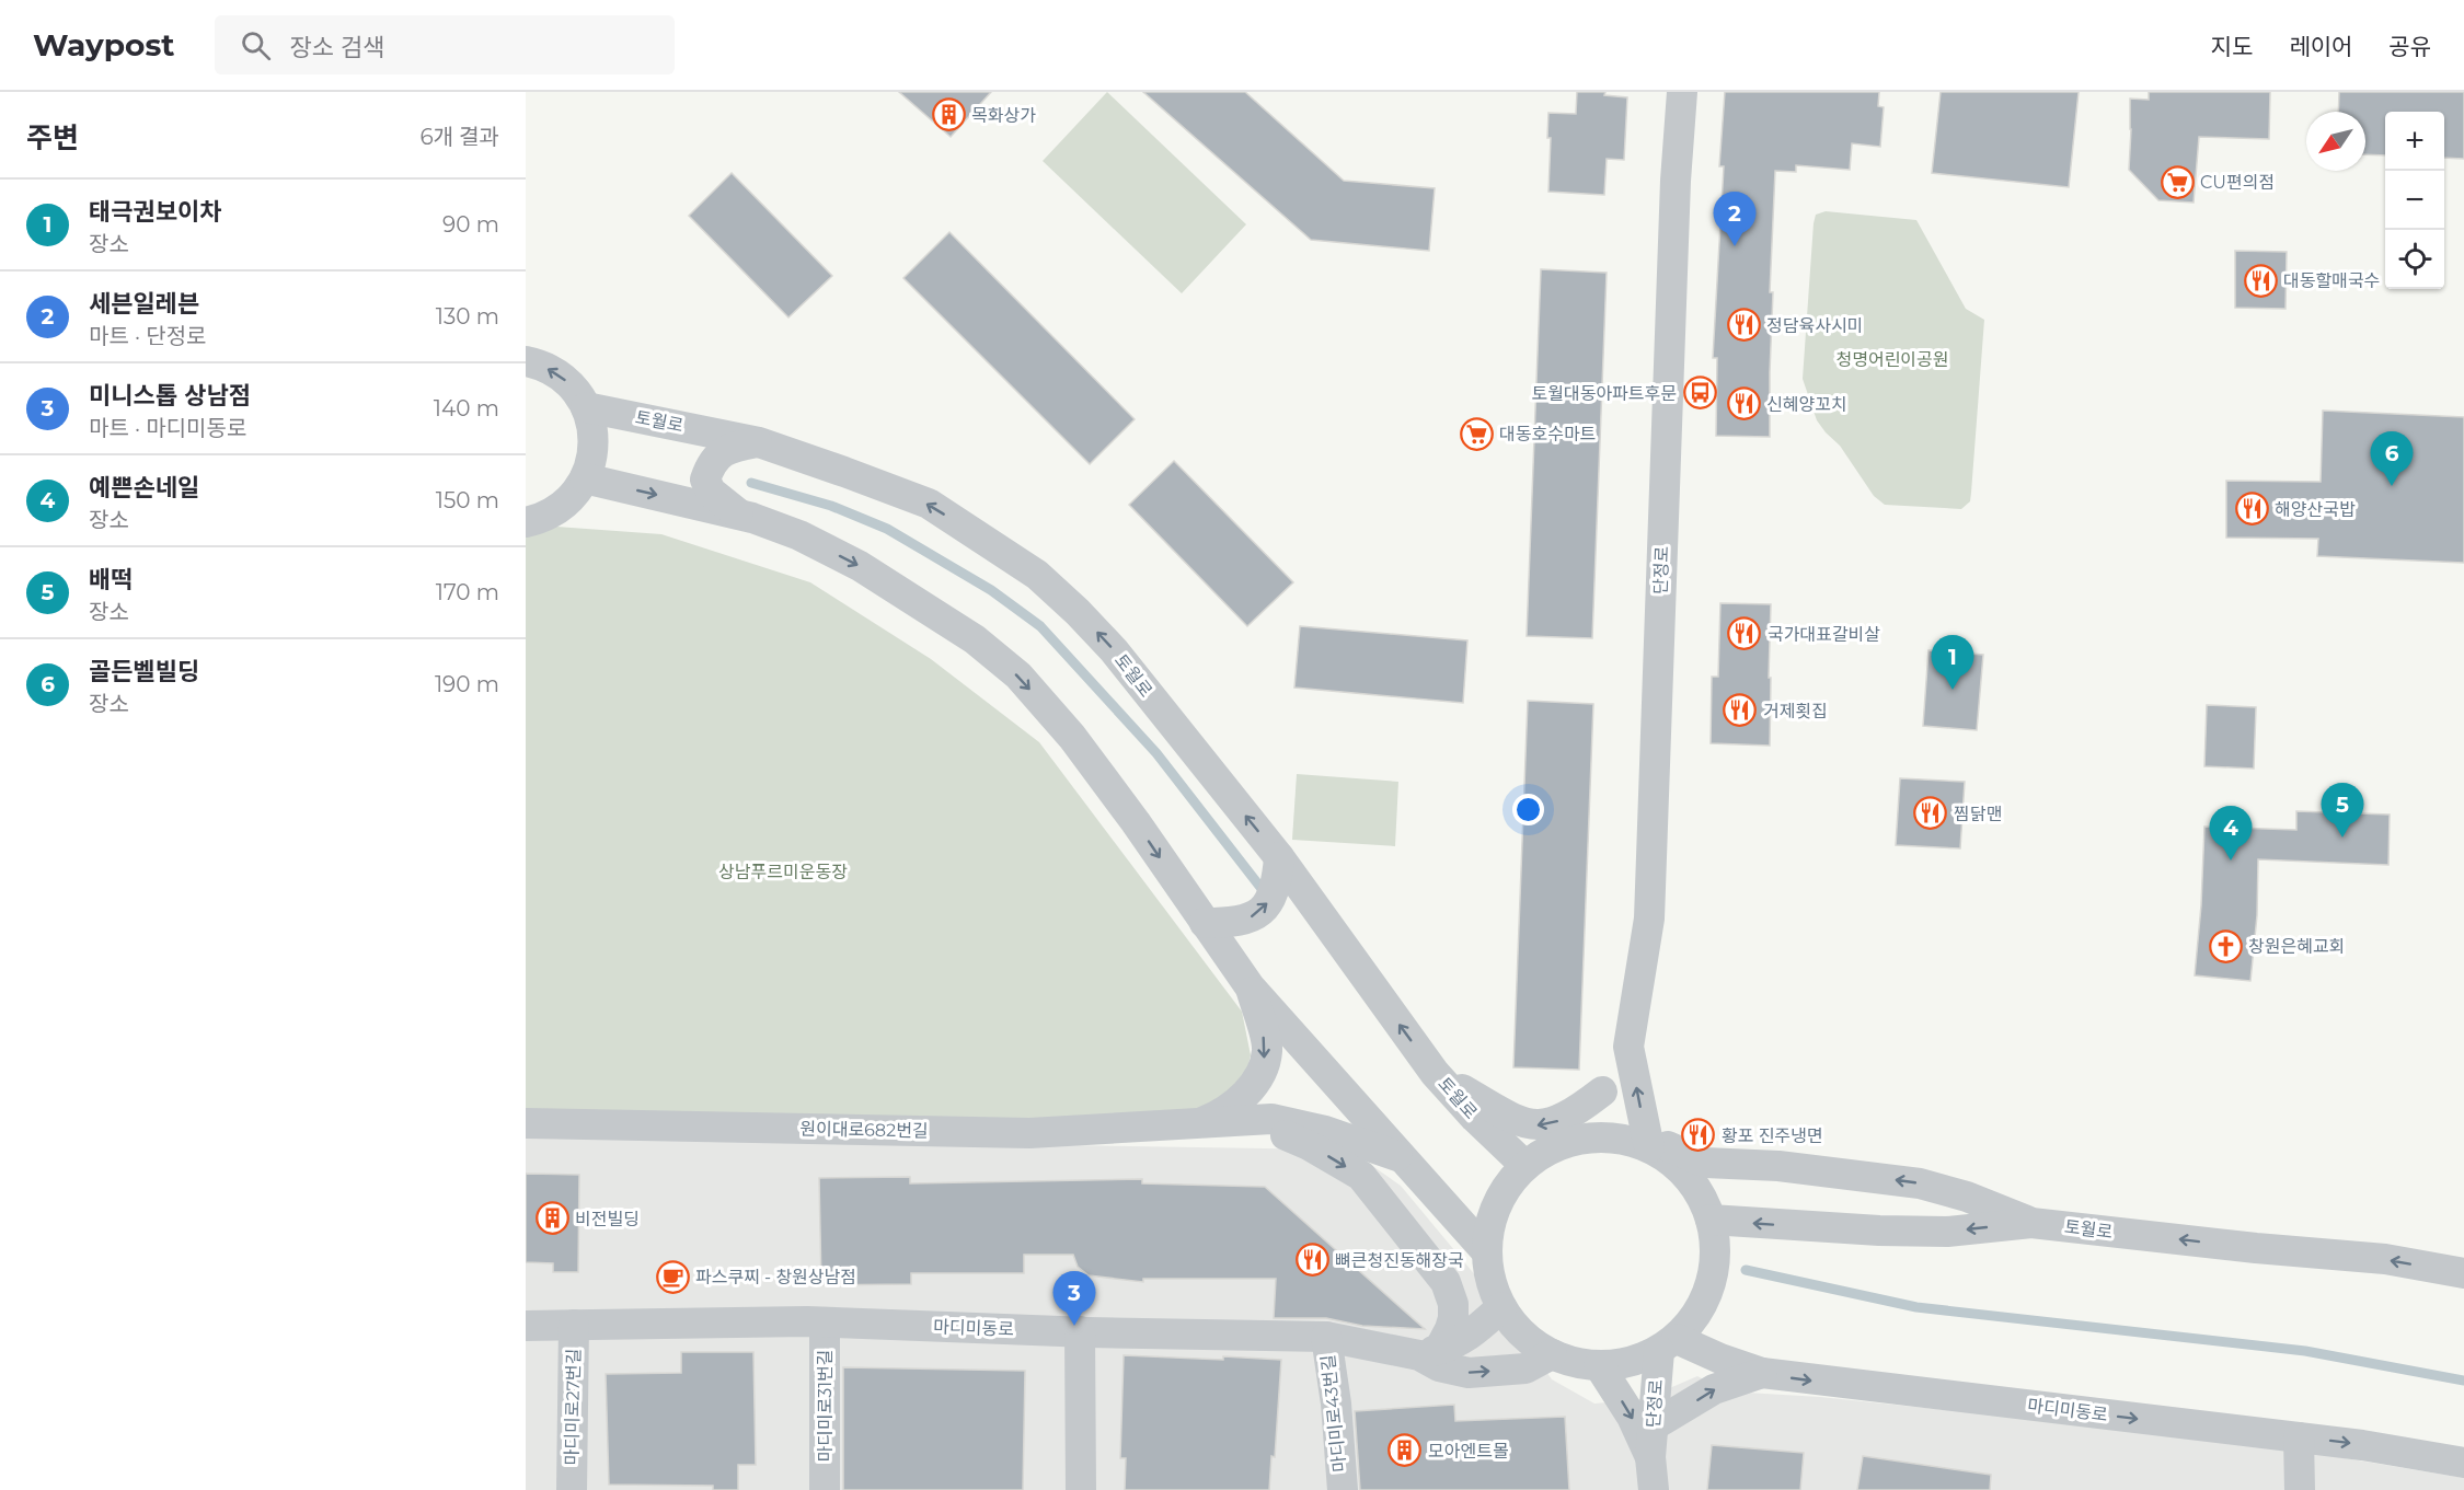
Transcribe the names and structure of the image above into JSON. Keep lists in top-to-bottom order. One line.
{"streets":{"street":["토월로","단정로","원이대로682번길","마디미동로","마디미로31번길","마디미로27번길","마디미로43번길"]},"crossings":[["토월로","단정로"],["토월로","마디미동로"],["단정로","마디미동로"],["마디미동로","마디미로31번길"],["마디미동로","마디미로27번길"],["마디미동로","마디미로43번길"]],"one_way":["마디미동로"],"parks":["청명어린이공원","상남푸르미운동장"],"places":{"building":["목화상가","비전빌딩","모아엔트몰"],"supermarket":["CU편의점","대동호수마트"],"restaurant":["대동할매국수","정담육사시미","신혜양꼬치","해양산국밥","국가대표갈비살","거제횟집","찜닭맨","황포 진주냉면","뼈큰청진동해장국"],"bus stop":["토월대동아파트후문"],"church":["창원은혜교회"],"cafe":["파스쿠찌 - 창원상남점"]},"north":"bottom left","page":{"header":"Waypost","search":"장소 검색","nav":["지도","레이어","공유"],"heading":["주변","6개 결과"],"map_buttons":["+","−"],"list":[{"mark":"1","name":"태극권보이차","note":"장소","value":"90 m"},{"mark":"2","name":"세븐일레븐","note":"마트 · 단정로","value":"130 m"},{"mark":"3","name":"미니스톱 상남점","note":"마트 · 마디미동로","value":"140 m"},{"mark":"4","name":"예쁜손네일","note":"장소","value":"150 m"},{"mark":"5","name":"배떡","note":"장소","value":"170 m"},{"mark":"6","name":"골든벨빌딩","note":"장소","value":"190 m"}],"pins":["2","6","1","5","4","3"]}}
